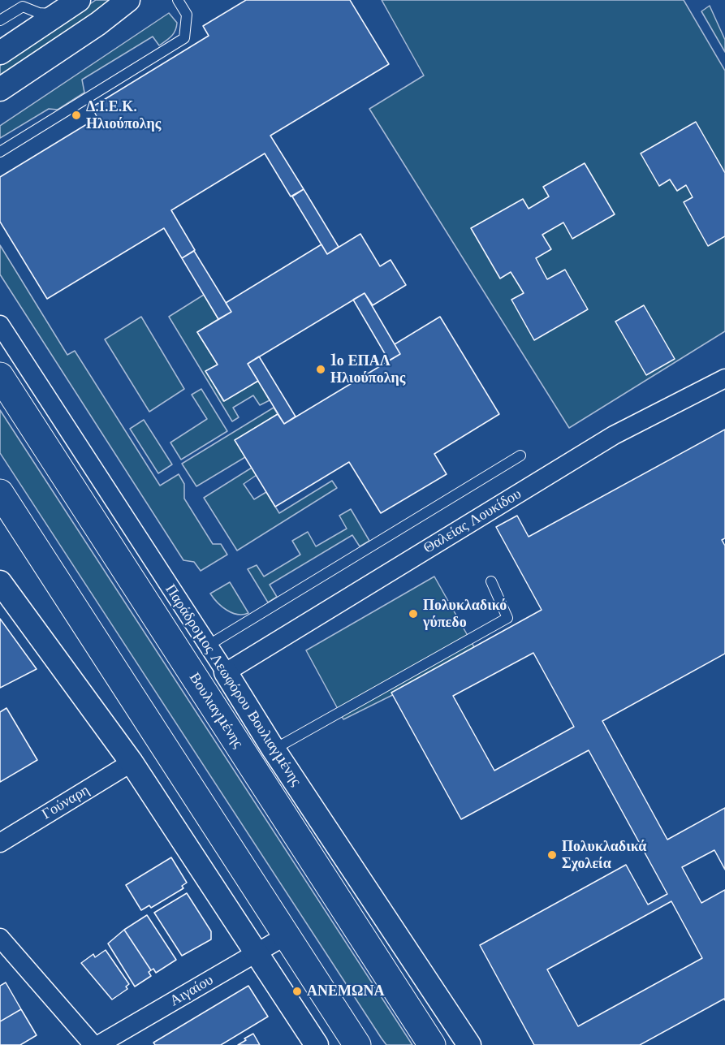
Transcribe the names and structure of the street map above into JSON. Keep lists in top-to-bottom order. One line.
{"streets":{"main road":["Βουλιαγμένης"],"street":["Θαλείας Λουκίδου","Παράδρομος Λεωφόρου Βουλιαγμένης","Γούναρη","Αιγαίου"]},"crossings":[["Θαλείας Λουκίδου","Παράδρομος Λεωφόρου Βουλιαγμένης"]],"places":["Δ.Ι.Ε.Κ. Ηλιούπολης","1ο ΕΠΑΛ Ηλιούπολης","Πολυκλαδικό γύπεδο","Πολυκλαδικά Σχολεία","ΑΝΕΜΩΝΑ"]}
